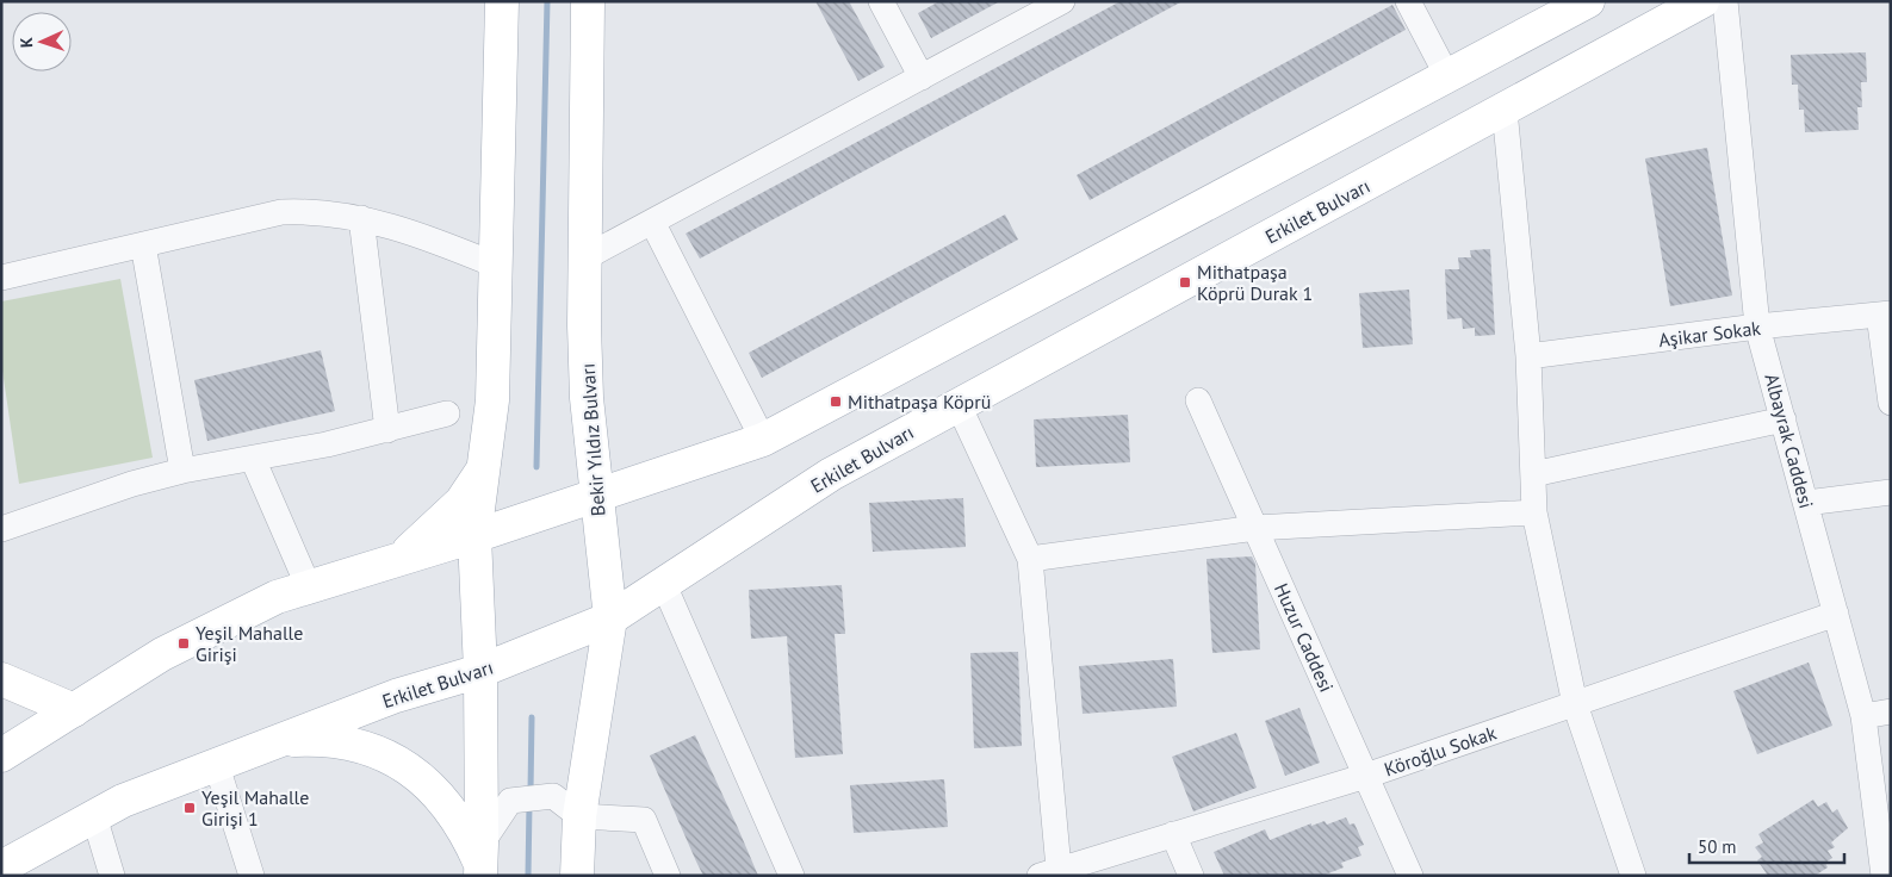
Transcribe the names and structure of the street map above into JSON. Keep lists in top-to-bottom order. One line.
{"streets":{"main road":["Erkilet Bulvarı","Bekir Yıldız Bulvarı"],"street":["Aşikar Sokak","Albayrak Caddesi","Huzur Caddesi","Köroğlu Sokak"]},"crossings":[["Erkilet Bulvarı","Bekir Yıldız Bulvarı"],["Aşikar Sokak","Albayrak Caddesi"],["Albayrak Caddesi","Köroğlu Sokak"],["Huzur Caddesi","Köroğlu Sokak"]],"places":{"transit":["Mithatpaşa Köprü Durak 1","Mithatpaşa Köprü","Yeşil Mahalle Girişi","Yeşil Mahalle Girişi 1"]},"scale_bar":"50 m","north":"left"}
